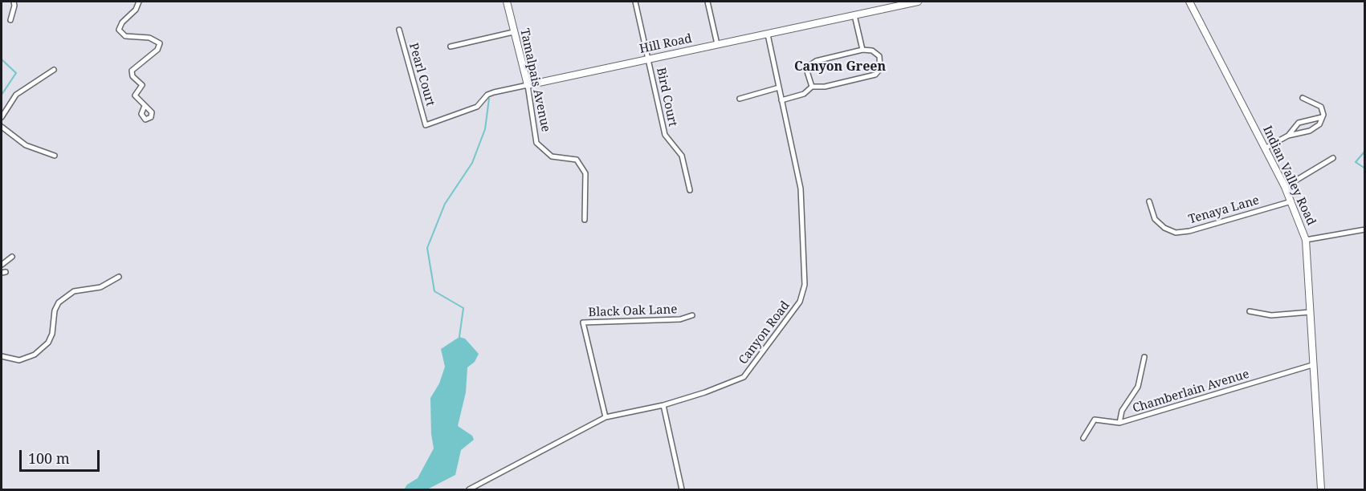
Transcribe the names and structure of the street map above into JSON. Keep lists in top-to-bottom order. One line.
{"streets":{"street":["Hill Road","Pearl Court","Tamalpais Avenue","Bird Court","Indian Valley Road","Tenaya Lane","Black Oak Lane","Canyon Road","Chamberlain Avenue"]},"crossings":[["Hill Road","Pearl Court"],["Hill Road","Tamalpais Avenue"],["Hill Road","Bird Court"],["Hill Road","Canyon Road"],["Indian Valley Road","Tenaya Lane"],["Indian Valley Road","Chamberlain Avenue"],["Black Oak Lane","Canyon Road"]],"districts":["Canyon Green"],"scale_bar":"100 m"}
